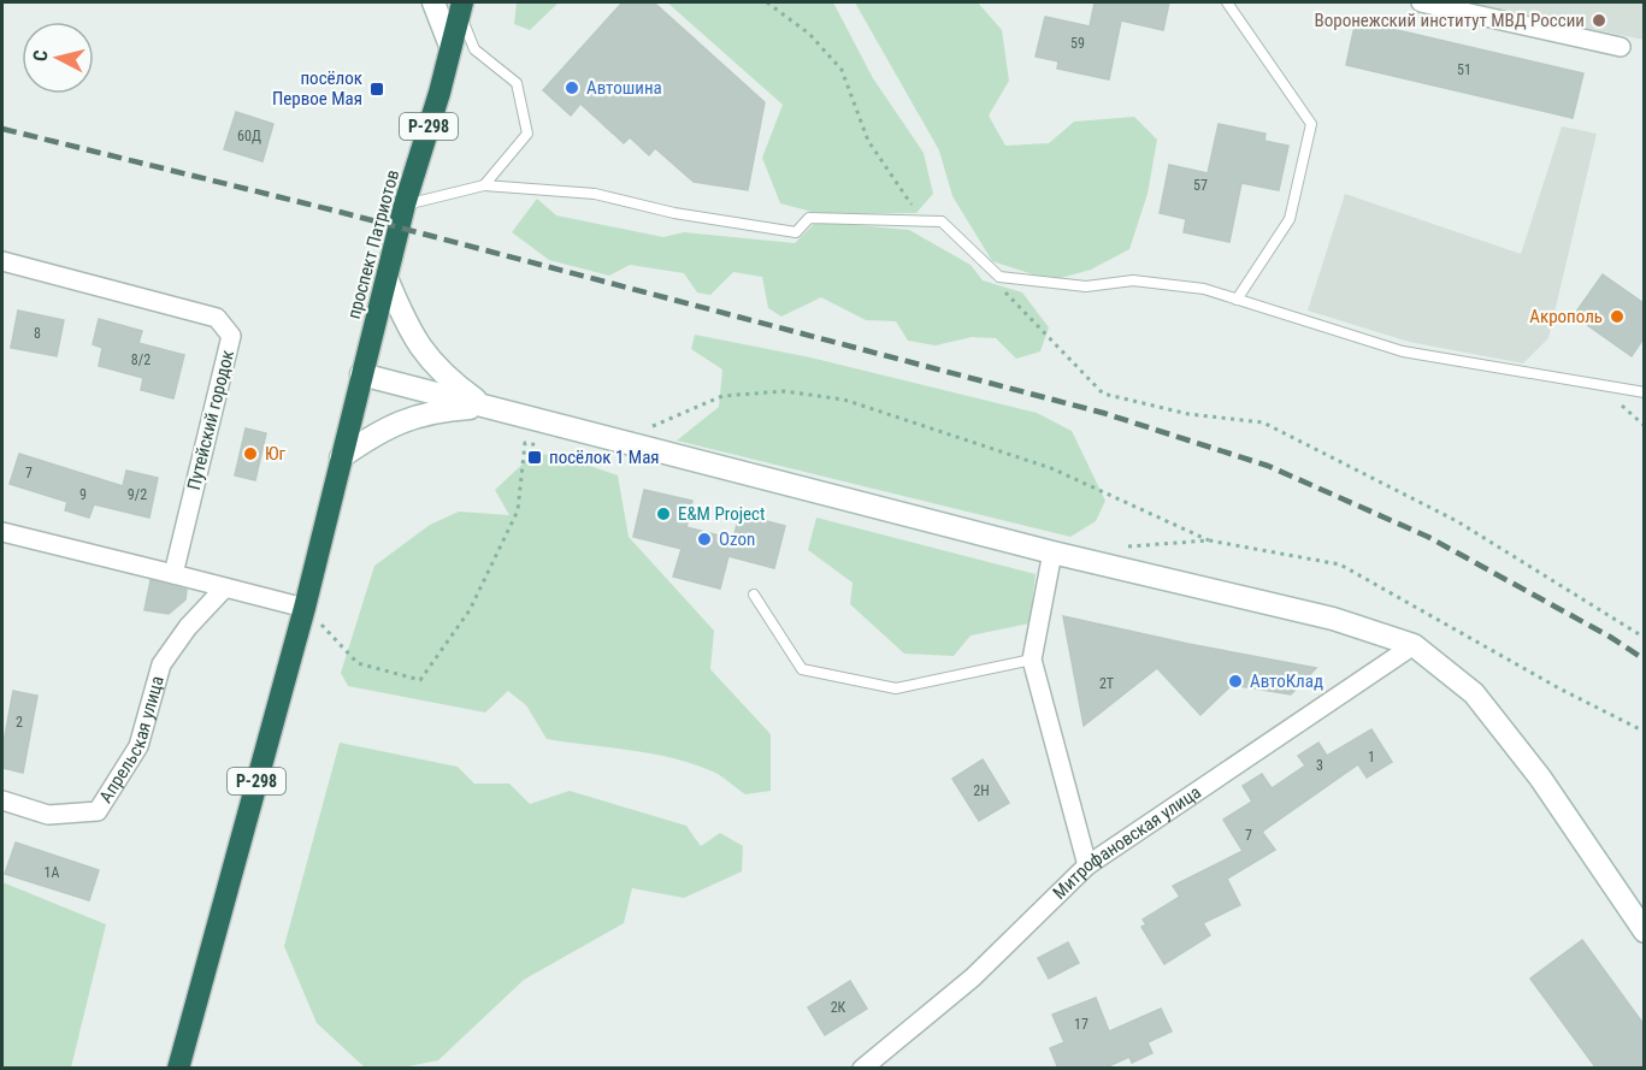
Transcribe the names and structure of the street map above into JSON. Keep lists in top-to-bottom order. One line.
{"streets":{"highway":["Р-298","проспект Патриотов"],"street":["Путейский городок","Апрельская улица","Митрофановская улица"]},"crossings":[["Р-298","проспект Патриотов"]],"places":{"other":["Воронежский институт МВД России","Автошина","Акрополь","Юг","E&M Project","Ozon","АвтоКлад"],"transit":["посёлок Первое Мая","посёлок 1 Мая"]},"house_numbers":["59","51","60Д","57","8","8/2","7","9","9/2","2Т","2","1","3","2Н","7","1А","2К","17"],"north":"left"}
